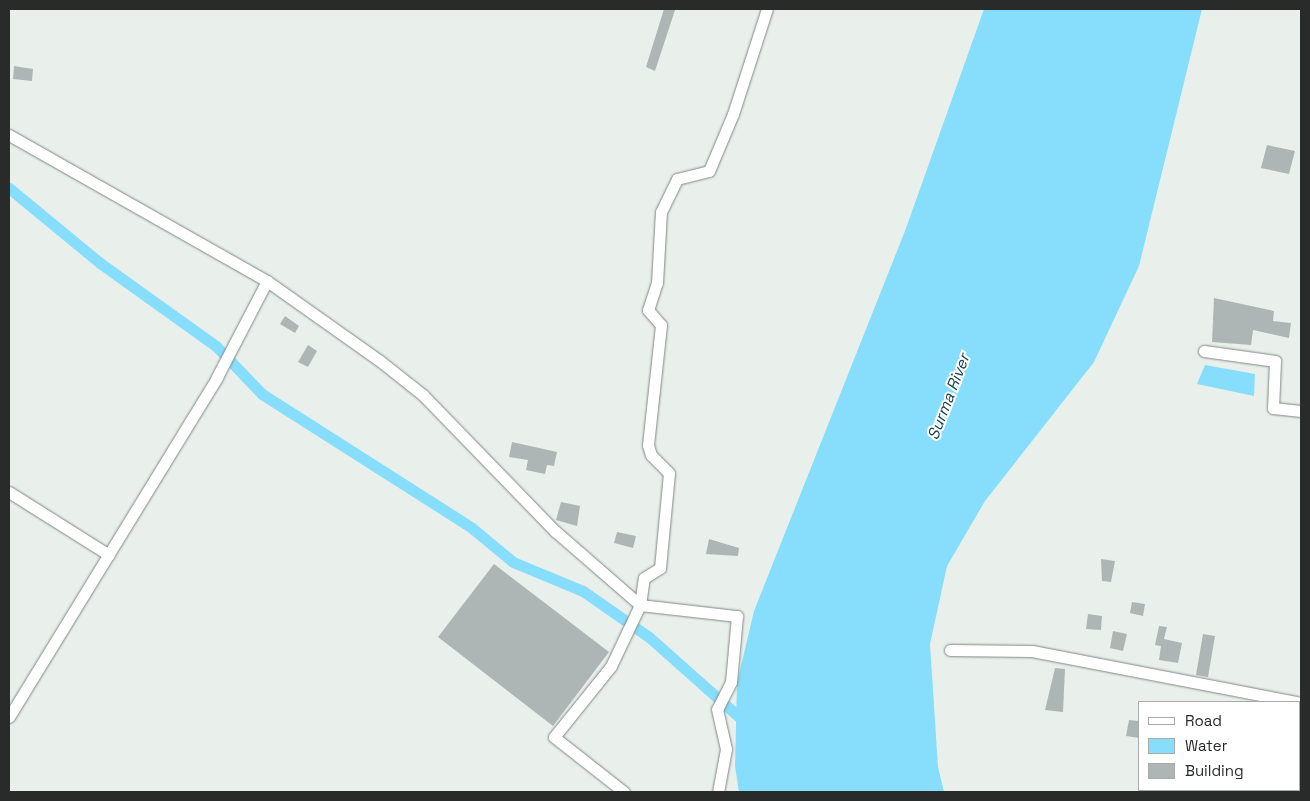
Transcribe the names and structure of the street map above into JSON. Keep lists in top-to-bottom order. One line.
{"water":["Surma River"],"legend":["Road","Water","Building"]}
